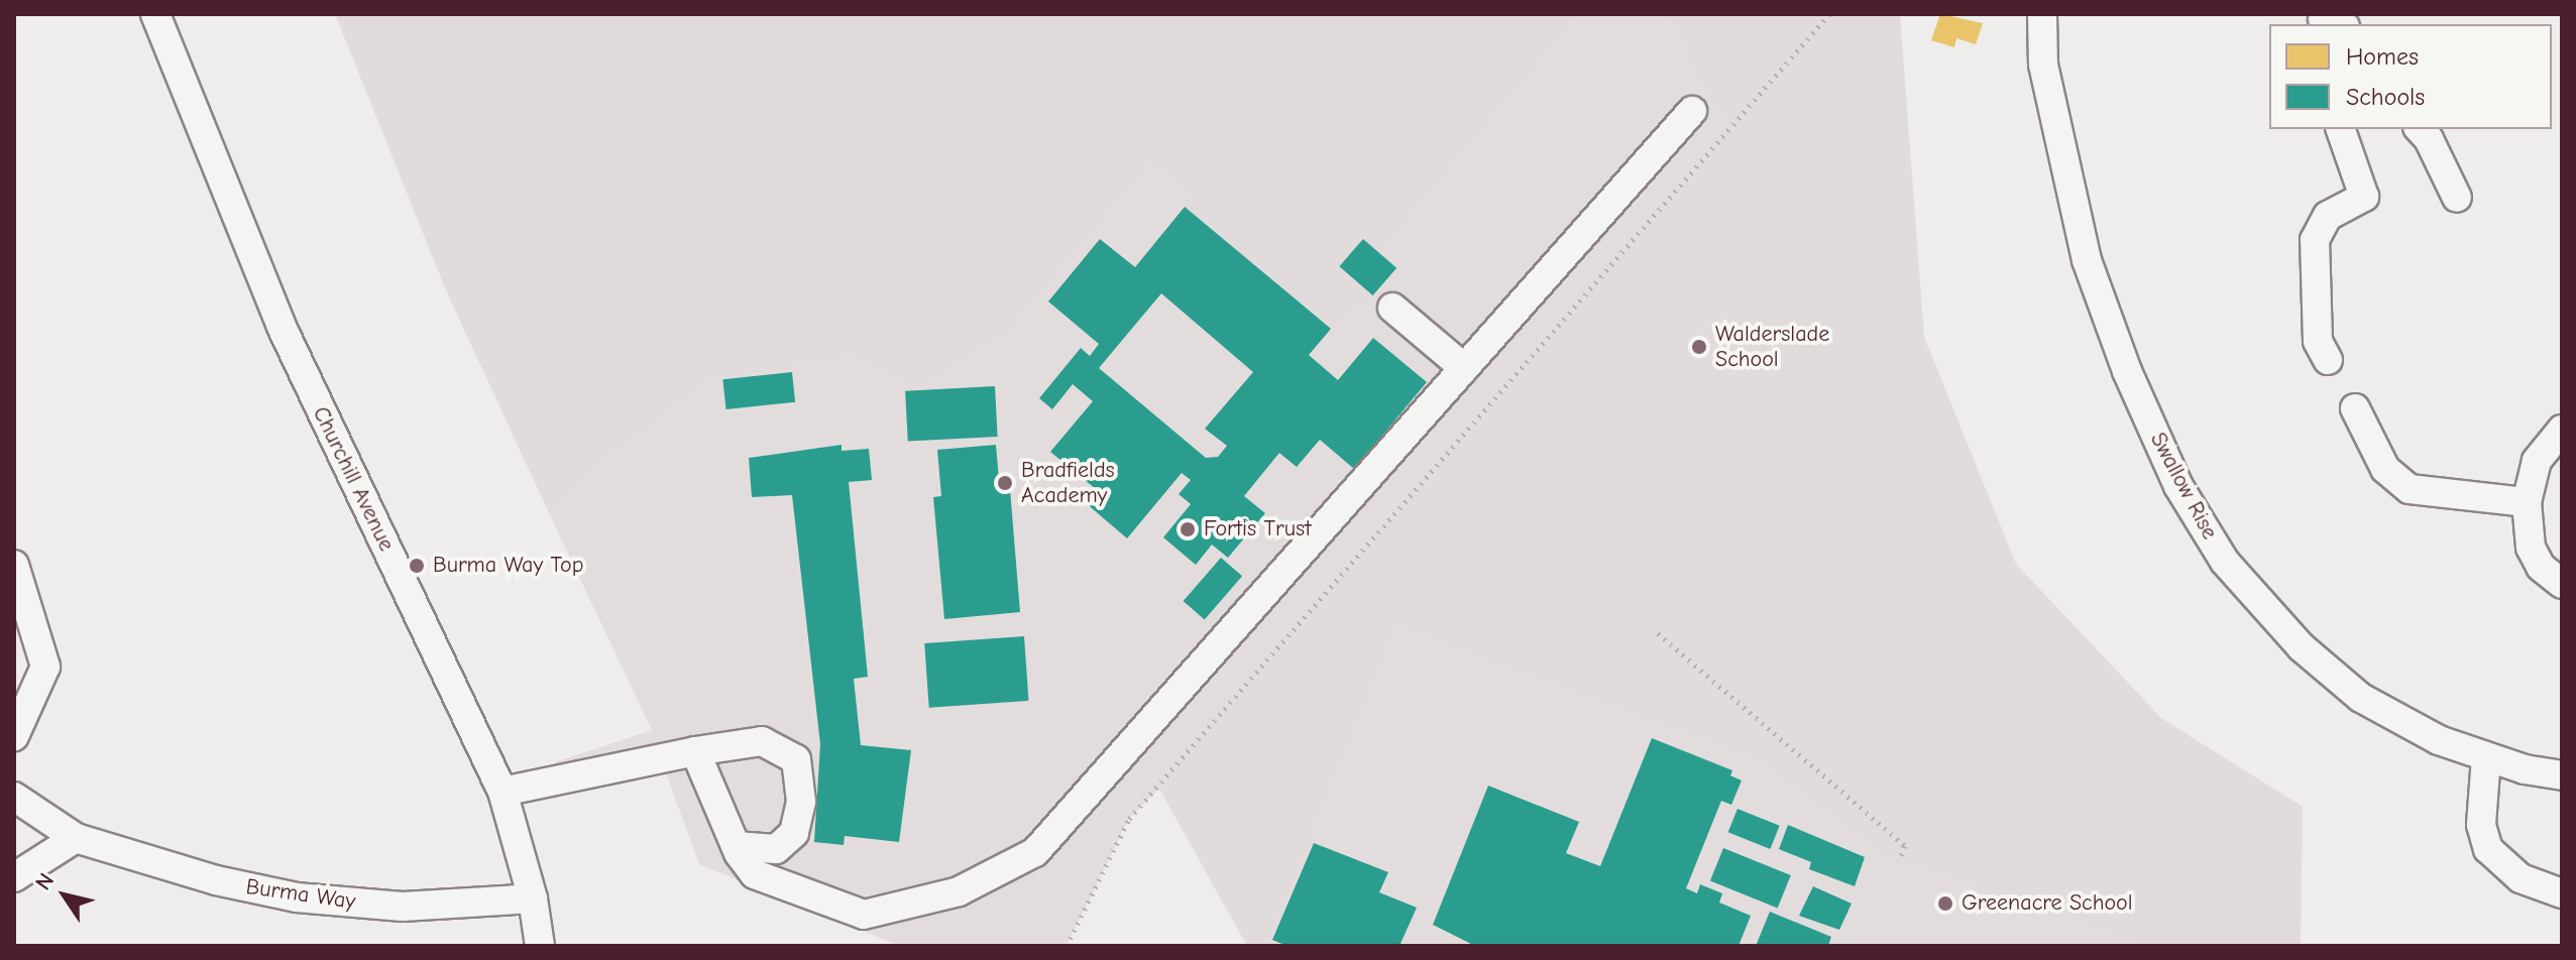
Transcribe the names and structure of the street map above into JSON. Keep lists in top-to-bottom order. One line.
{"streets":{"street":["Churchill Avenue","Swallow Rise","Burma Way"]},"crossings":[["Churchill Avenue","Burma Way"]],"places":["Walderslade School","Bradfields Academy","Fortis Trust","Burma Way Top","Greenacre School"],"legend":["Homes","Schools"],"north":"top left"}
